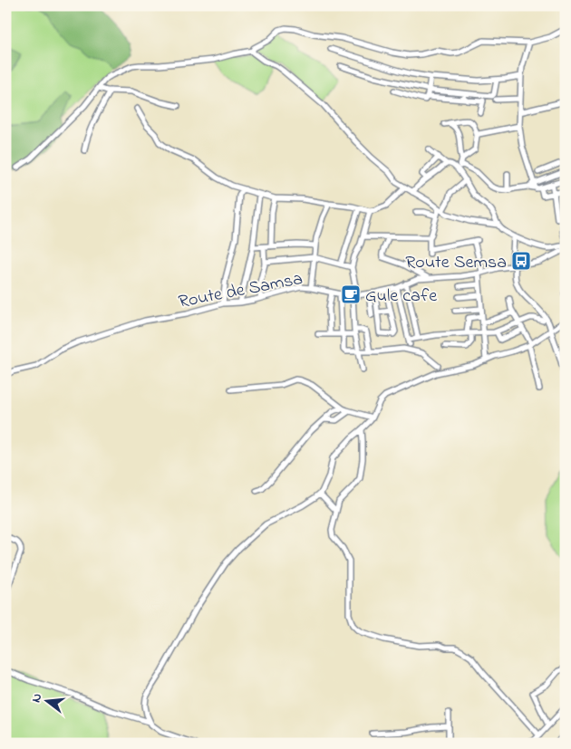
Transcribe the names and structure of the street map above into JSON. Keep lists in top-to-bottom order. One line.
{"streets":{"street":["Route de Samsa"]},"places":{"bus stop":["Route Semsa"],"cafe":["Gule cafe"]},"north":"left"}
